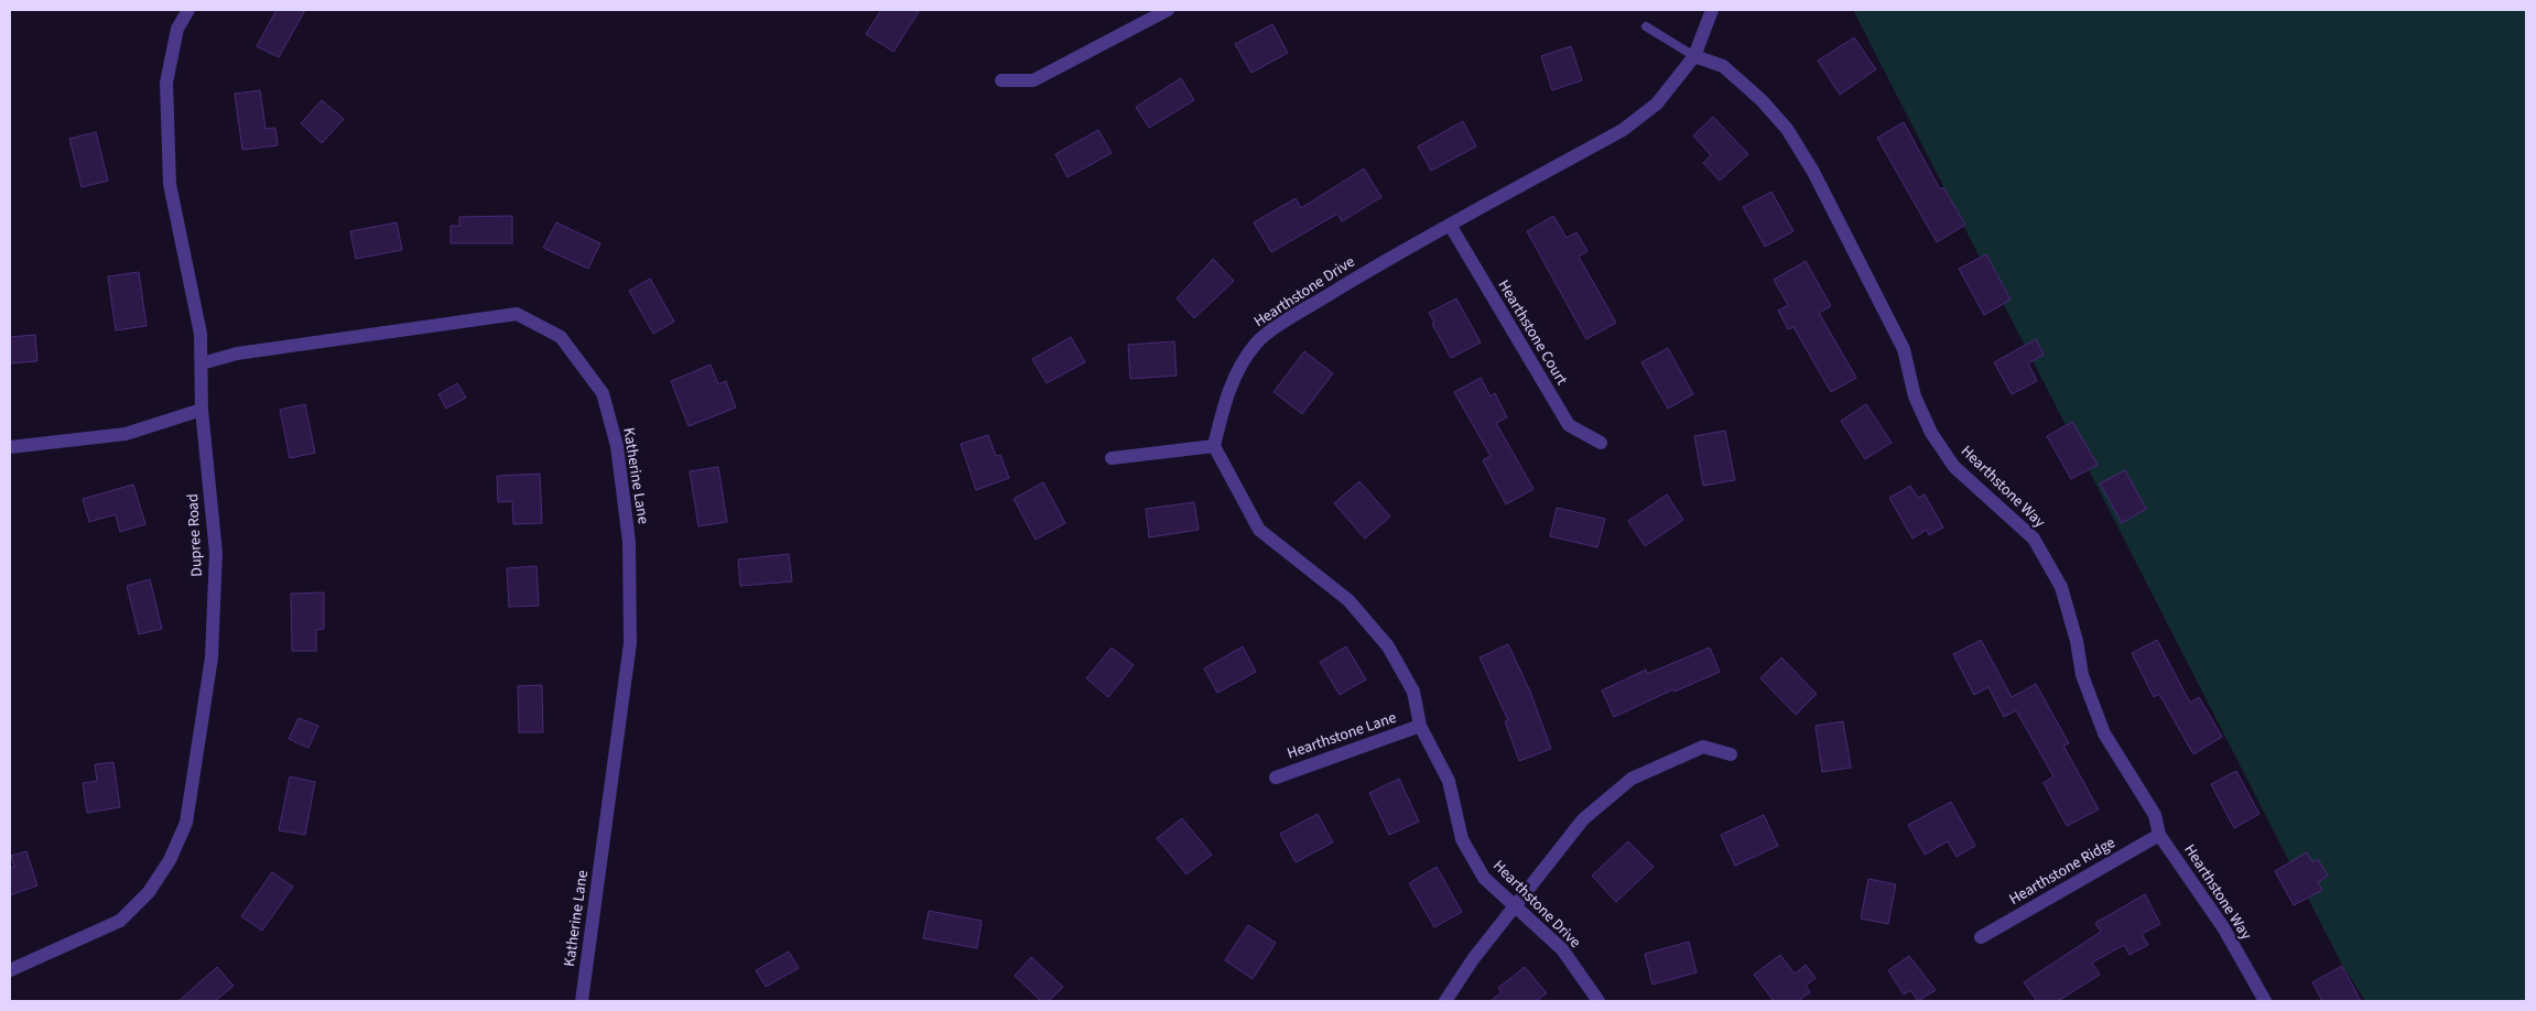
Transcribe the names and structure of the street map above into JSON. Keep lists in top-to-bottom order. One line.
{"streets":{"street":["Hearthstone Drive","Hearthstone Court","Katherine Lane","Hearthstone Way","Dupree Road","Hearthstone Lane","Hearthstone Ridge"]},"crossings":[["Hearthstone Drive","Hearthstone Court"],["Hearthstone Drive","Hearthstone Way"],["Hearthstone Drive","Hearthstone Lane"],["Katherine Lane","Dupree Road"],["Hearthstone Way","Hearthstone Ridge"]]}
